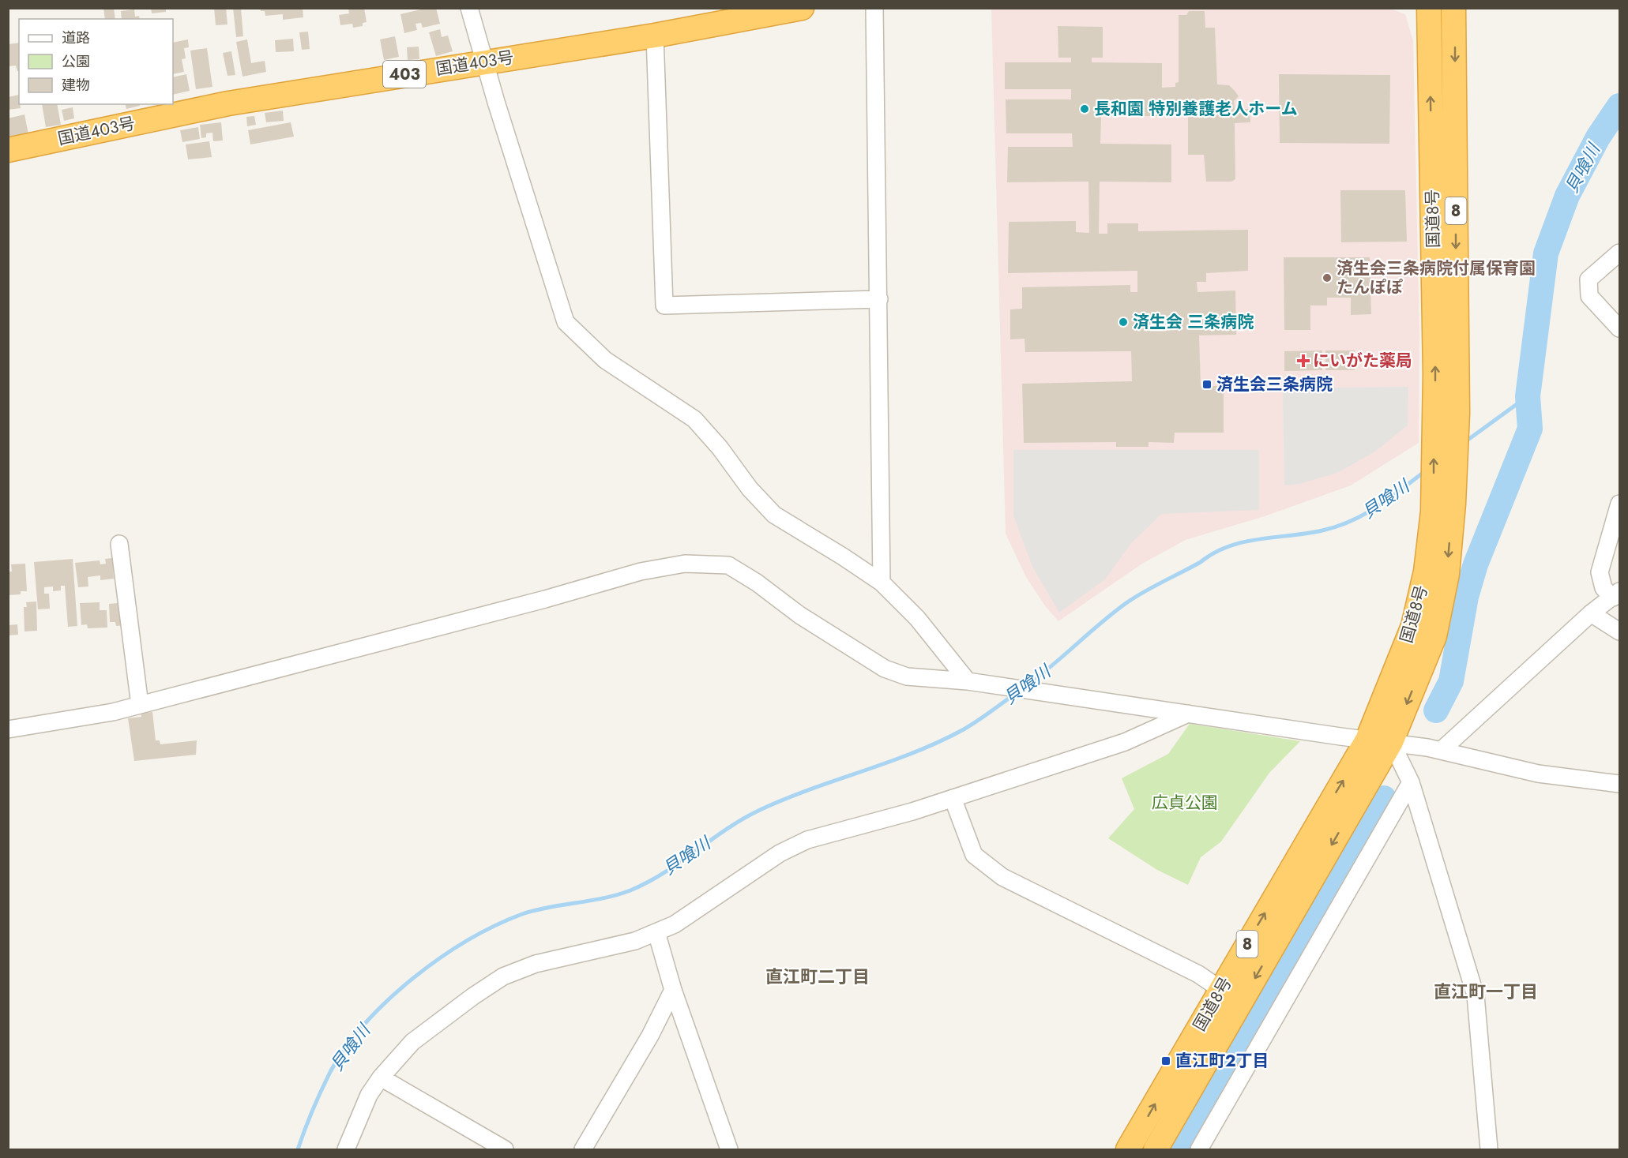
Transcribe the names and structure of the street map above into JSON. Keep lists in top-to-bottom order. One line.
{"streets":{"highway":["国道403号","403","8","国道8号"]},"districts":["直江町二丁目","直江町一丁目"],"water":["貝喰川"],"parks":["広貞公園"],"places":{"other":["長和園 特別養護老人ホーム","済生会三条病院付属保育園 たんぽぽ","済生会 三条病院"],"health":["にいがた薬局"],"transit":["済生会三条病院","直江町２丁目"]},"legend":["道路","公園","建物"]}
